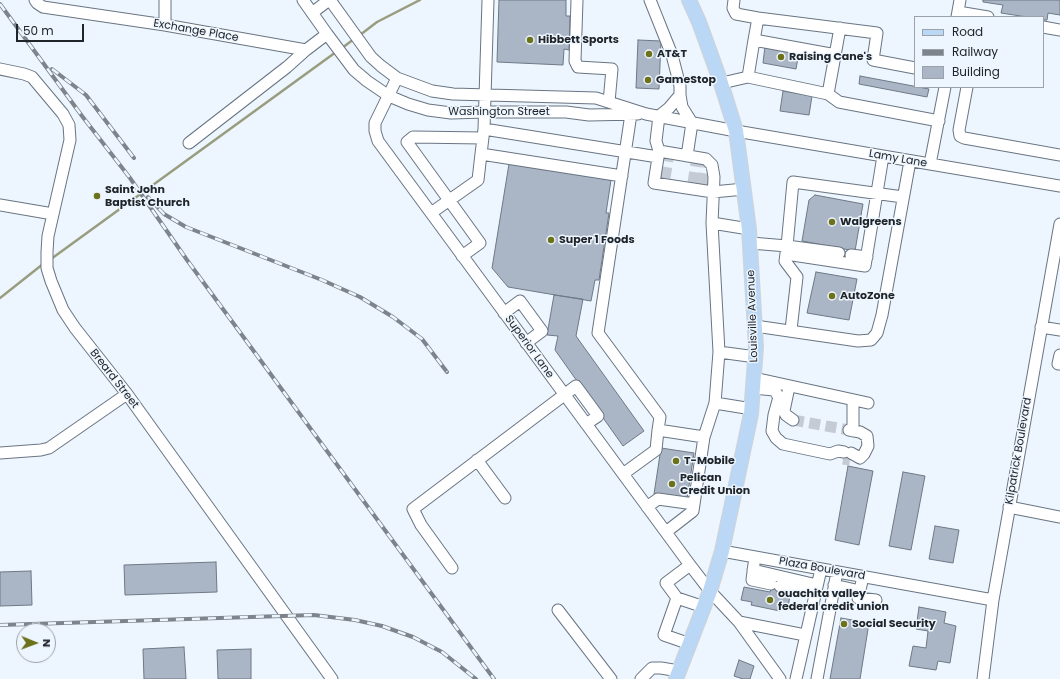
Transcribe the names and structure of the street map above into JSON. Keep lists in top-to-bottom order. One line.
{"streets":{"main road":["Louisville Avenue"],"street":["Exchange Place","Washington Street","Lamy Lane","Superior Lane","Breard Street","Kilpatrick Boulevard","Plaza Boulevard"]},"crossings":[["Washington Street","Lamy Lane"],["Washington Street","Louisville Avenue"],["Washington Street","Superior Lane"],["Lamy Lane","Louisville Avenue"],["Louisville Avenue","Superior Lane"],["Louisville Avenue","Plaza Boulevard"],["Kilpatrick Boulevard","Plaza Boulevard"]],"places":["Hibbett Sports","AT&T","Raising Cane's","GameStop","Saint John Baptist Church","Walgreens","Super 1 Foods","AutoZone","T-Mobile","Pelican Credit Union","ouachita valley federal credit union","Social Security"],"legend":["Road","Railway","Building"],"scale_bar":"50 m","north":"right"}
